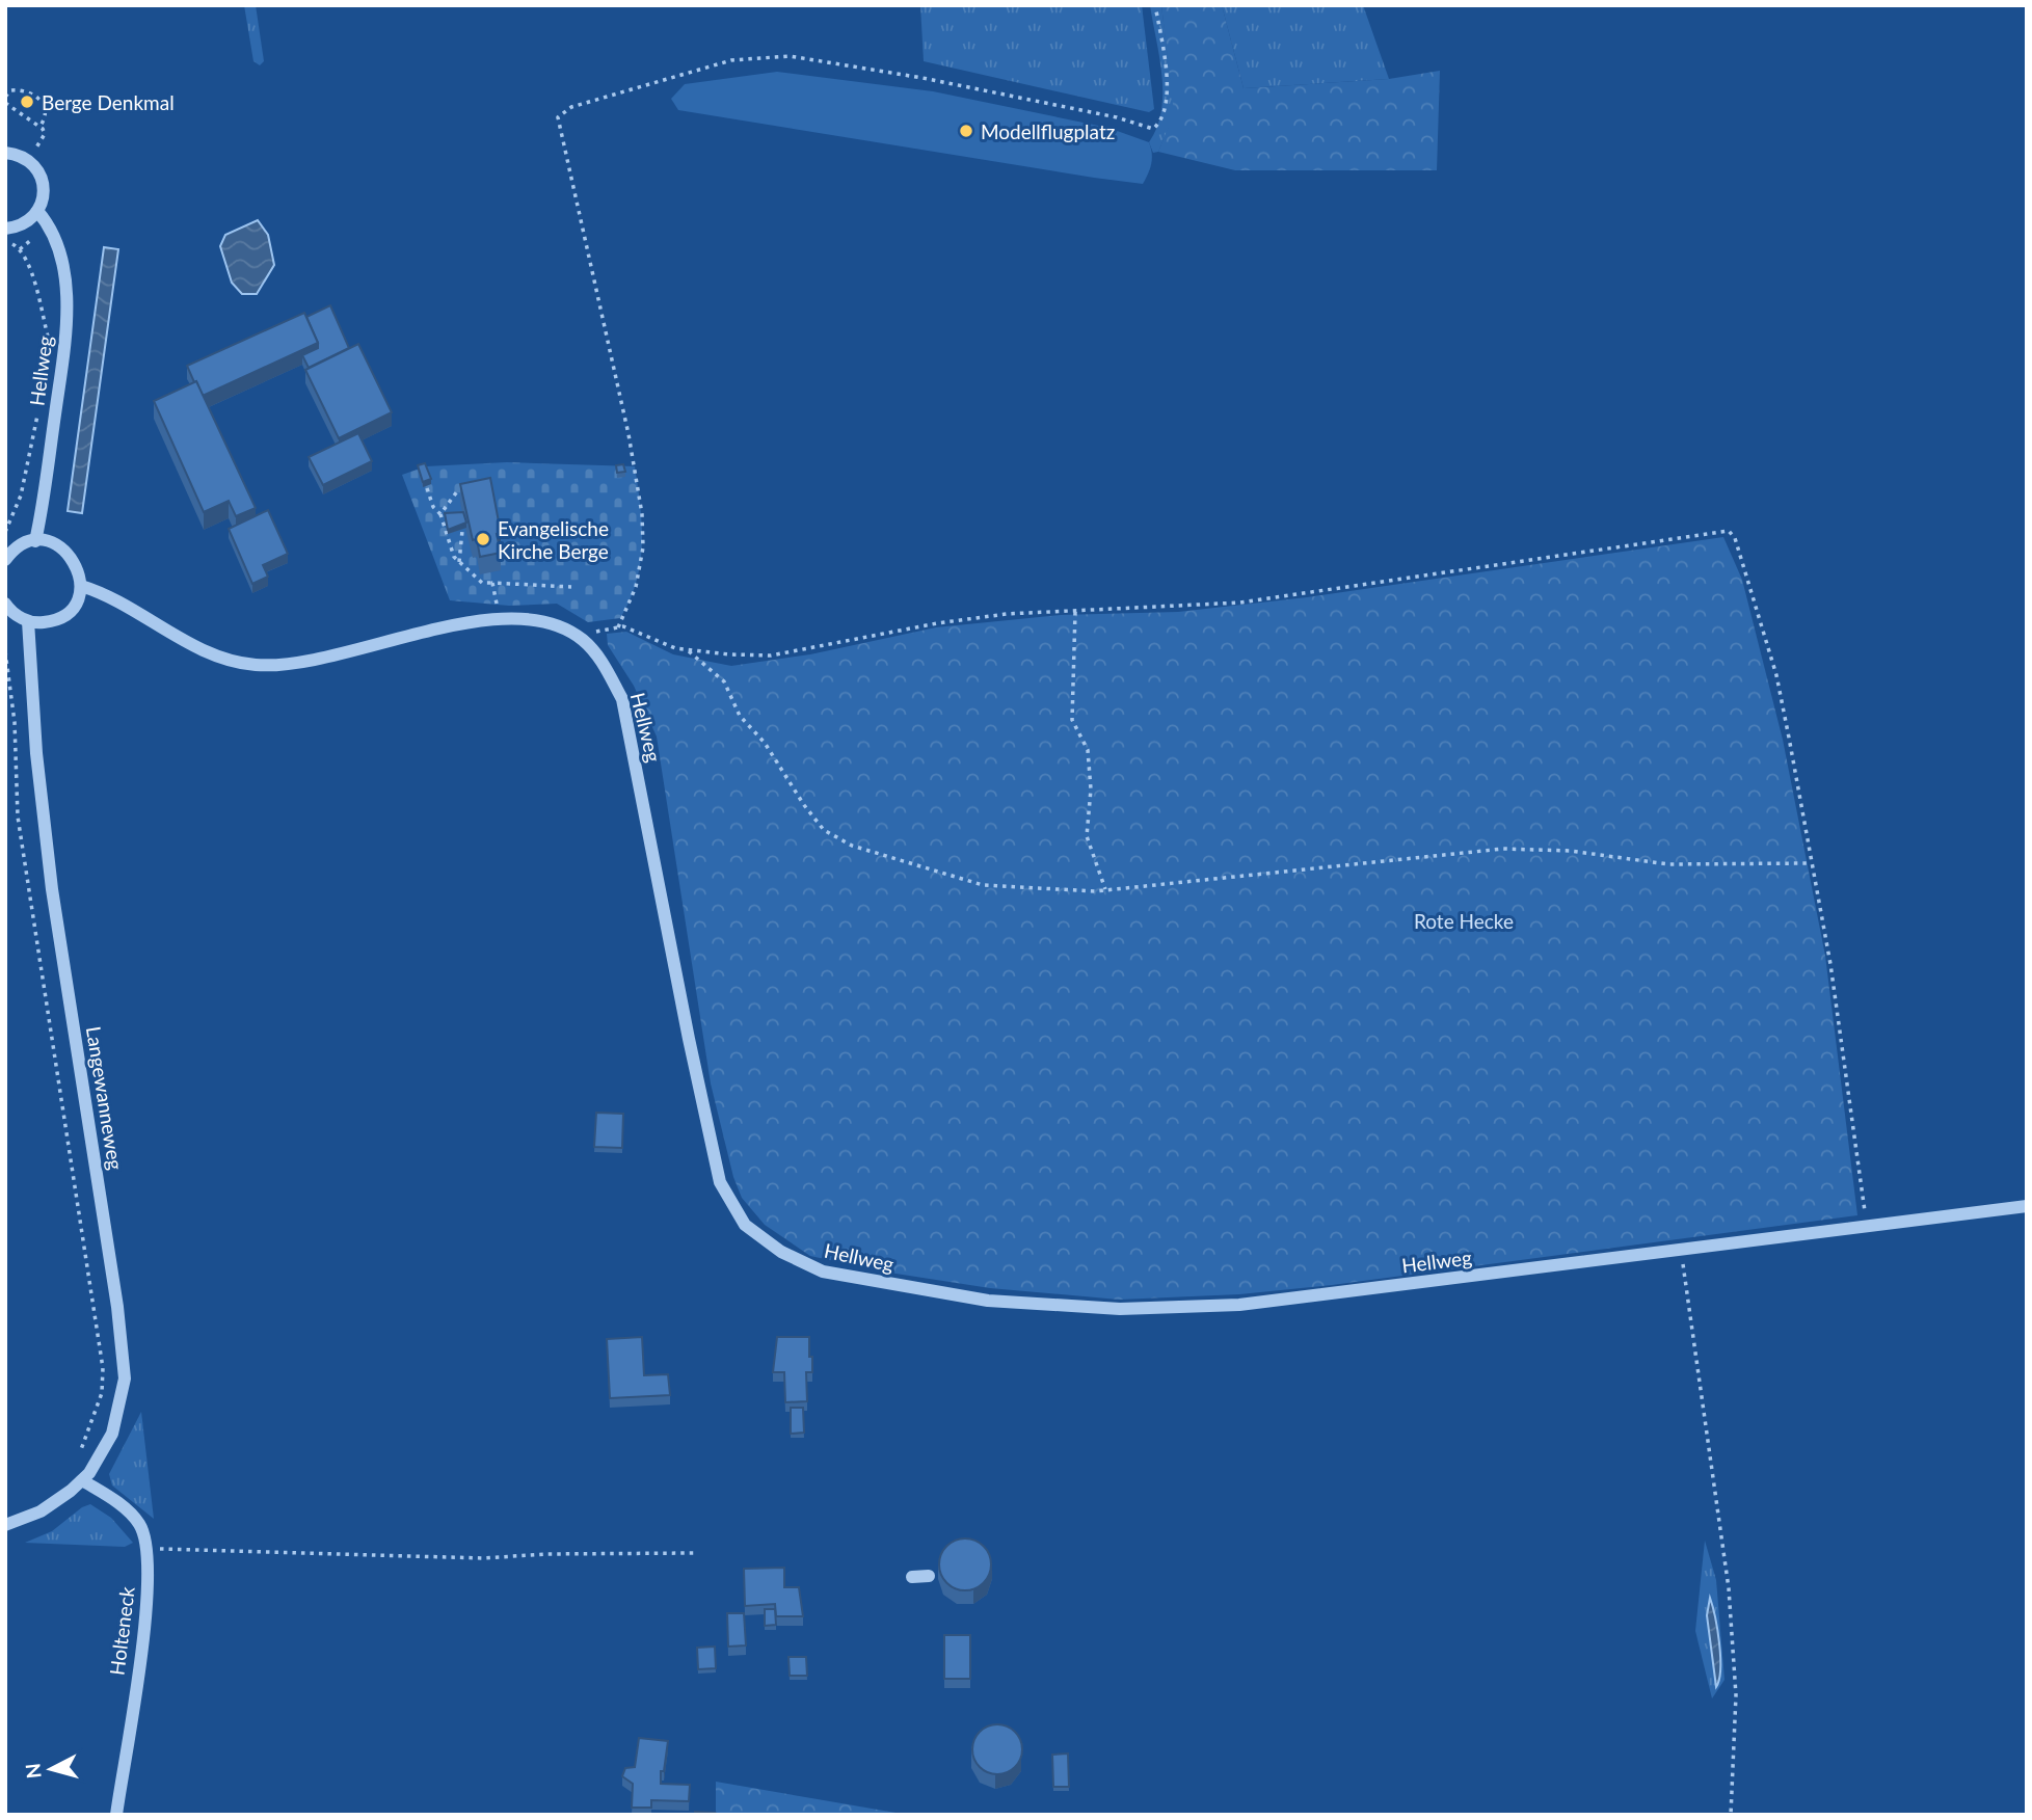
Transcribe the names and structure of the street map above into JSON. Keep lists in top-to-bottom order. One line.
{"streets":{"street":["Hellweg","Langewanneweg","Holteneck"]},"crossings":[["Langewanneweg","Holteneck"]],"parks":["Rote Hecke"],"places":["Berge Denkmal","Modellflugplatz","Evangelische Kirche Berge"],"north":"left"}
